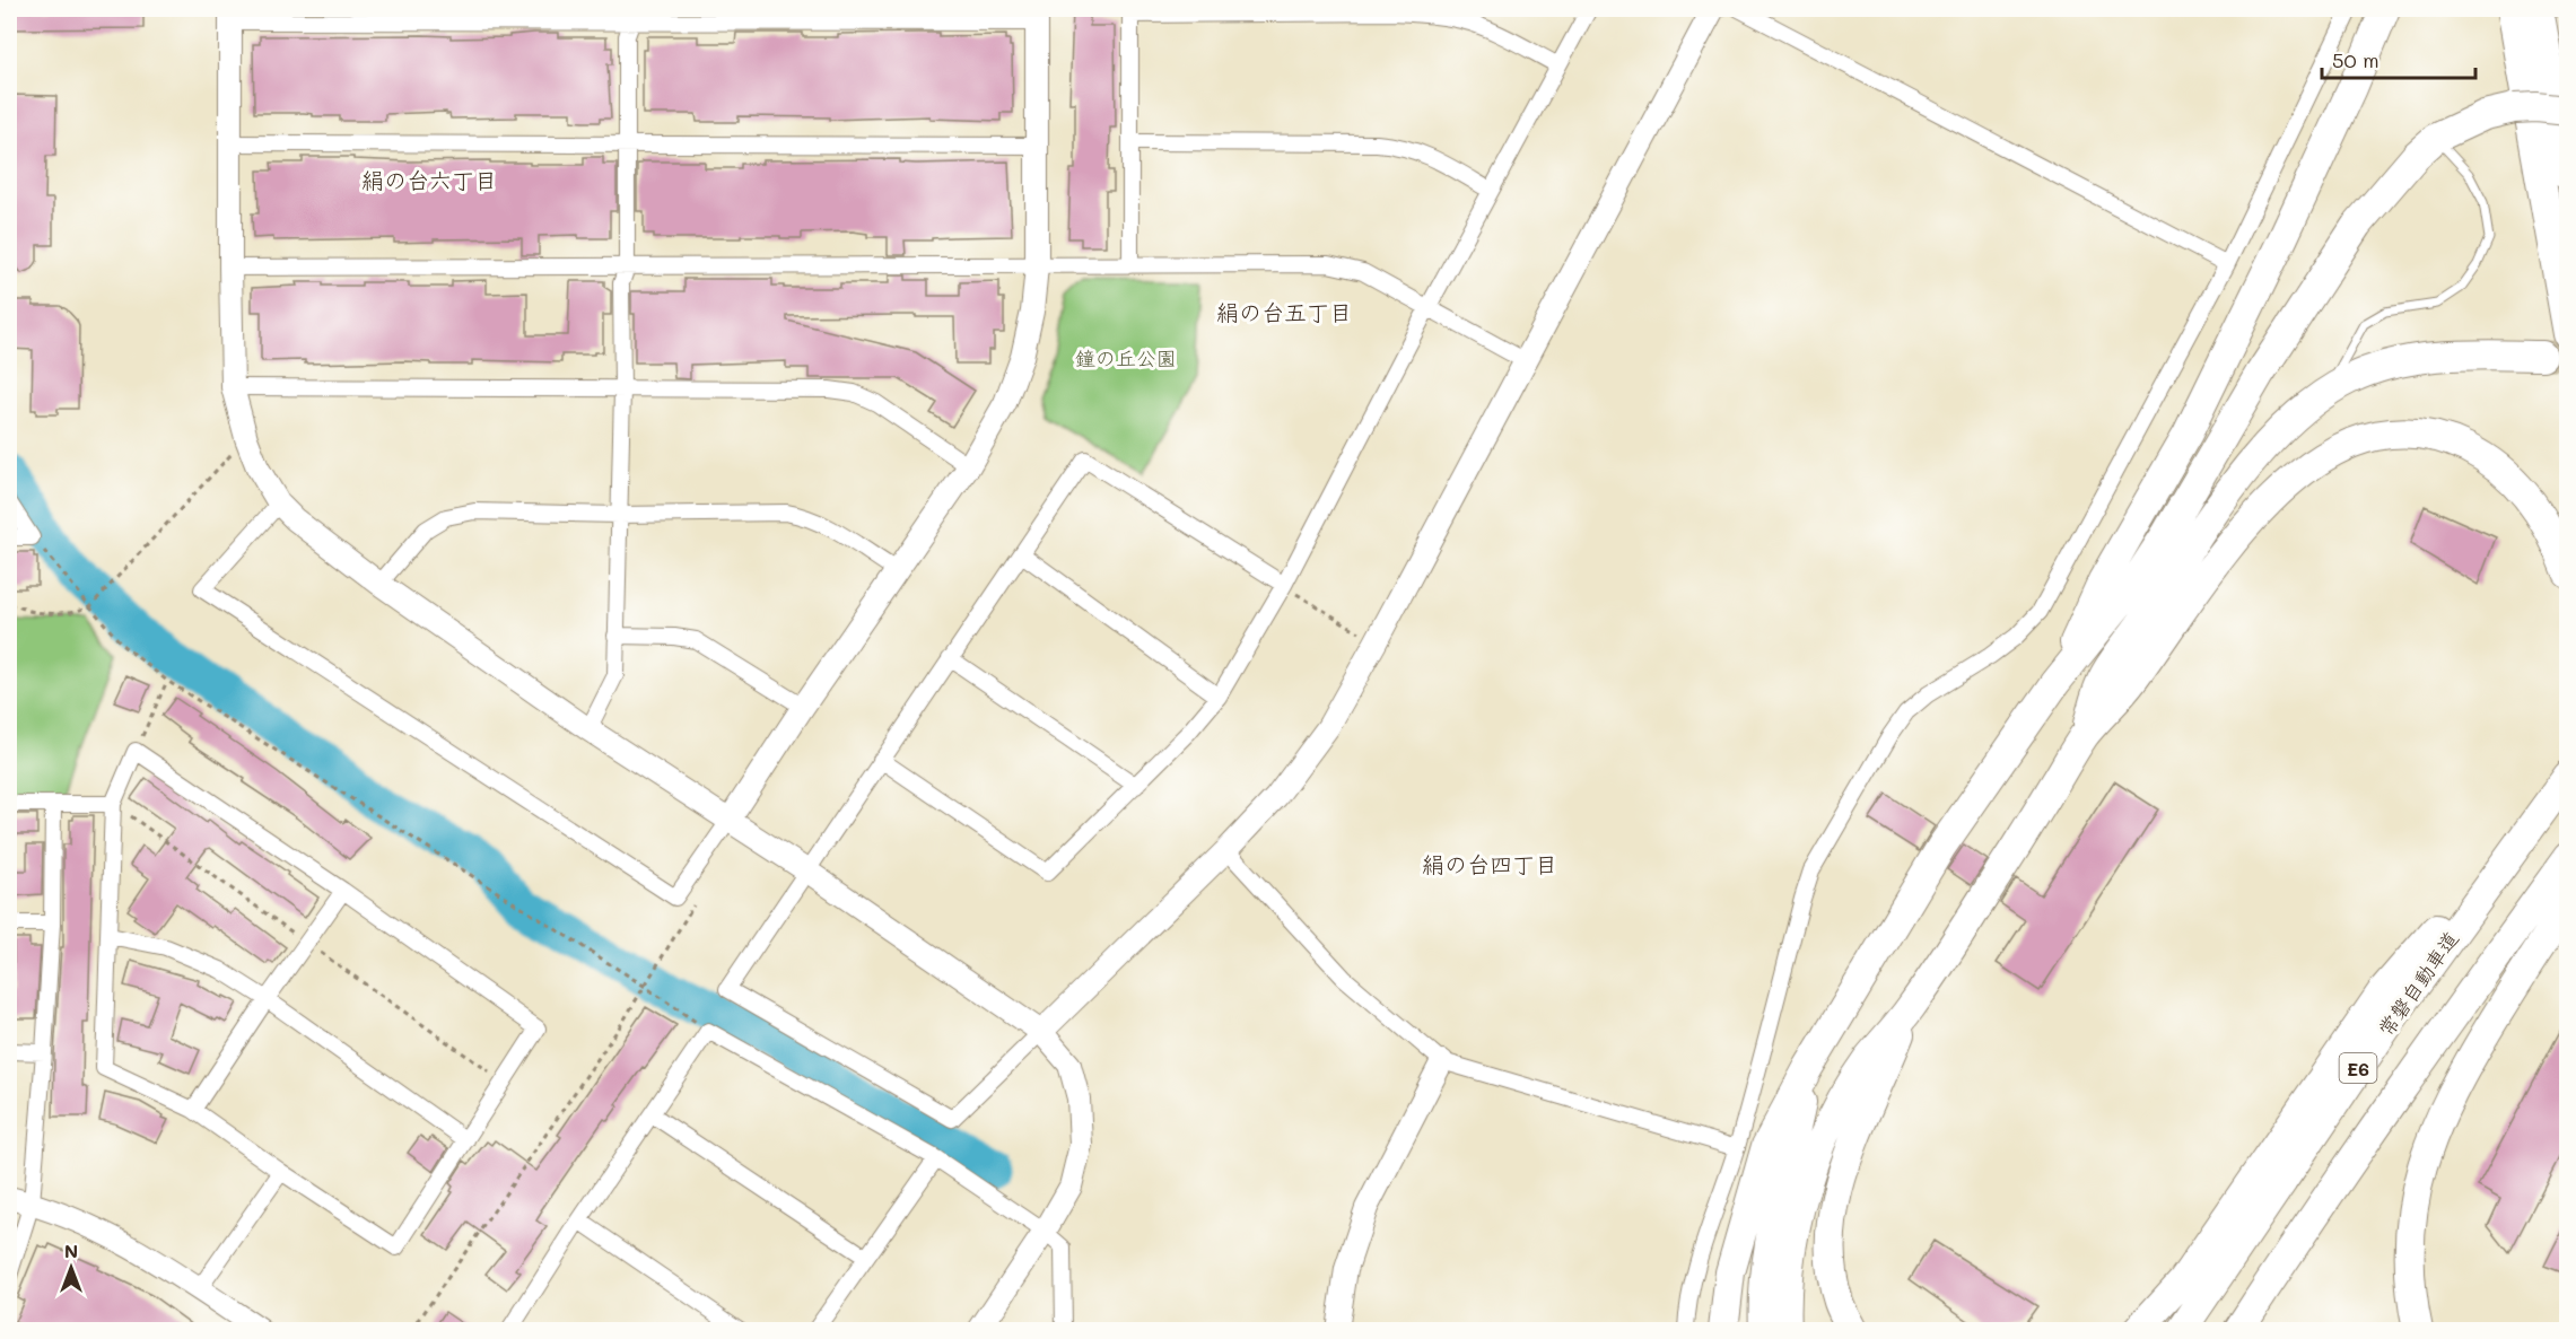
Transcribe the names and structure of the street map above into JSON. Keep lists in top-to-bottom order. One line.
{"streets":{"highway":["常磐自動車道","E6"]},"districts":["絹の台六丁目","絹の台五丁目","絹の台四丁目"],"parks":["鐘の丘公園"],"scale_bar":"50 m","north":"top"}
